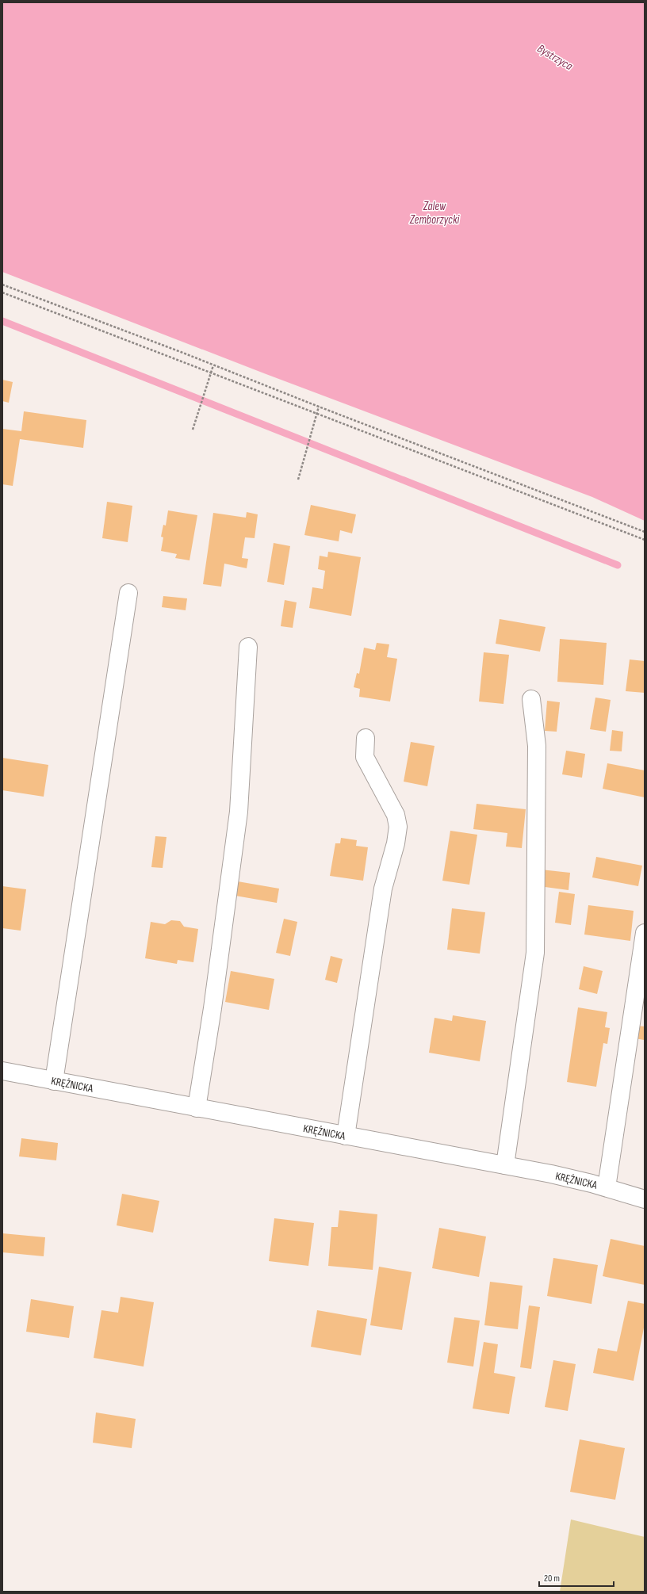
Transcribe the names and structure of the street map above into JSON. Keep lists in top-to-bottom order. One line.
{"streets":{"street":["KRĘŻNICKA"]},"water":["Bystrzyca","Zalew Zemborzycki"],"scale_bar":"20 m"}
